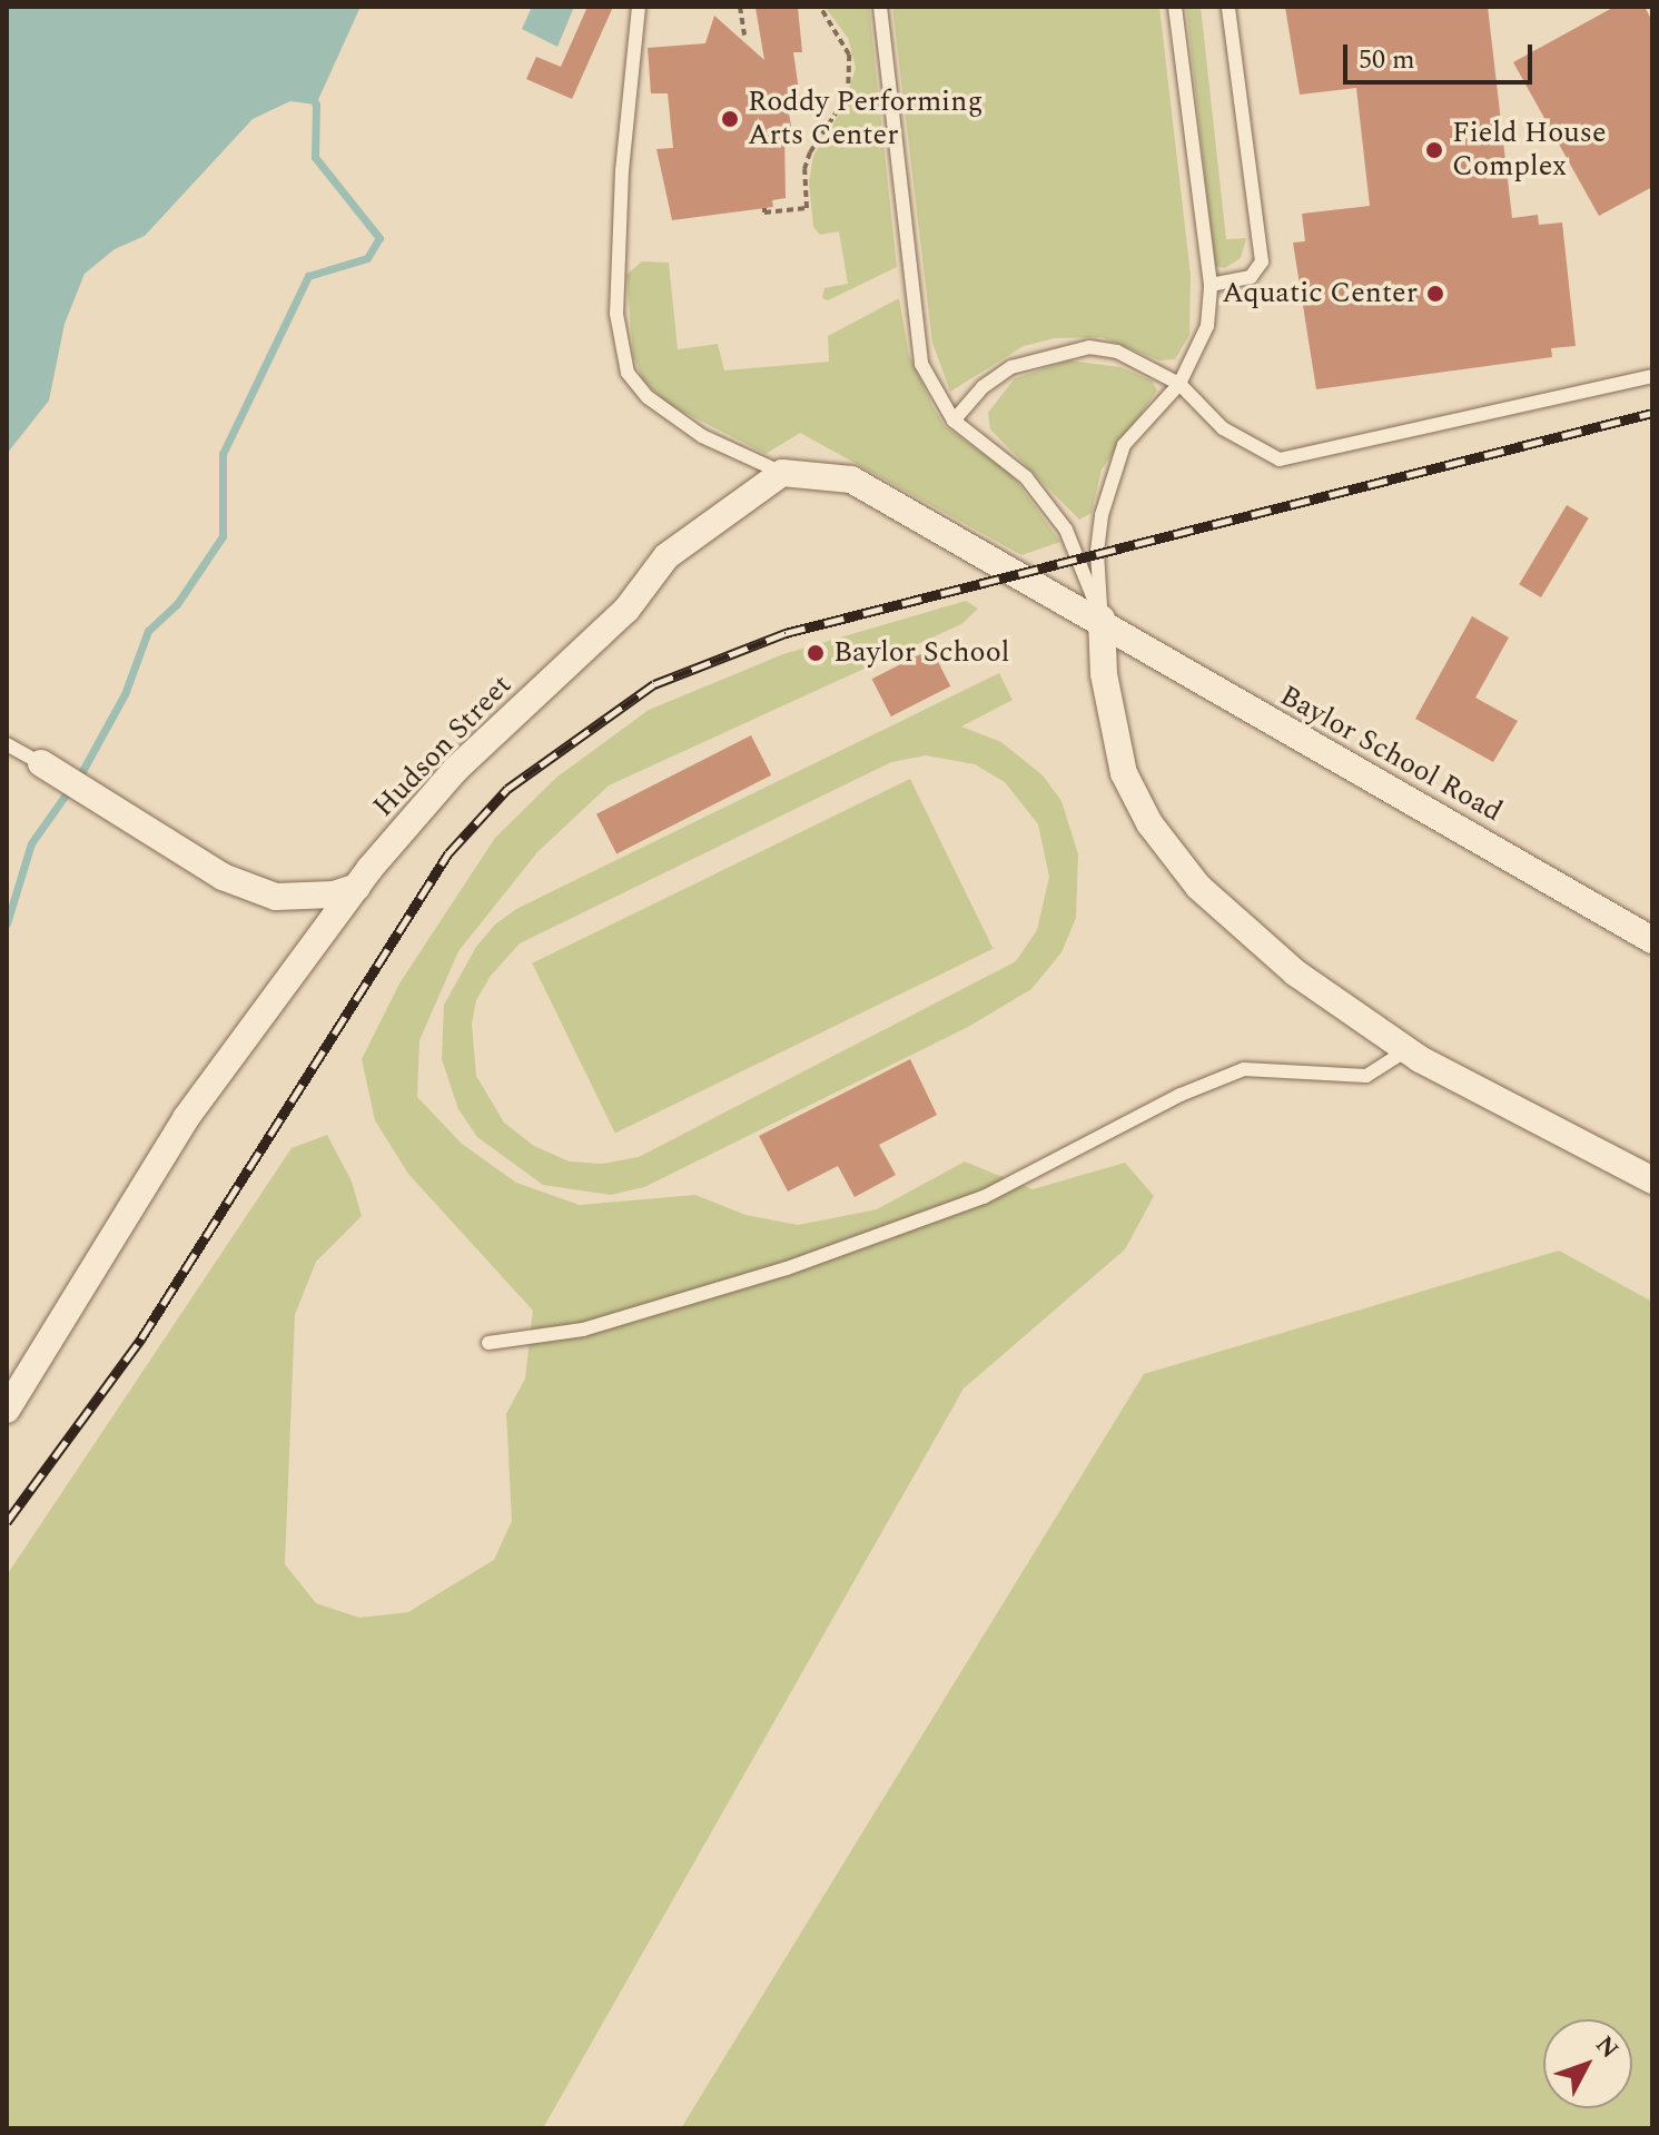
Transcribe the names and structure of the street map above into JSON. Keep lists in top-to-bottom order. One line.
{"streets":{"street":["Hudson Street","Baylor School Road"]},"places":["Roddy Performing Arts Center","Field House Complex","Aquatic Center","Baylor School"],"scale_bar":"50 m","north":"top right"}
